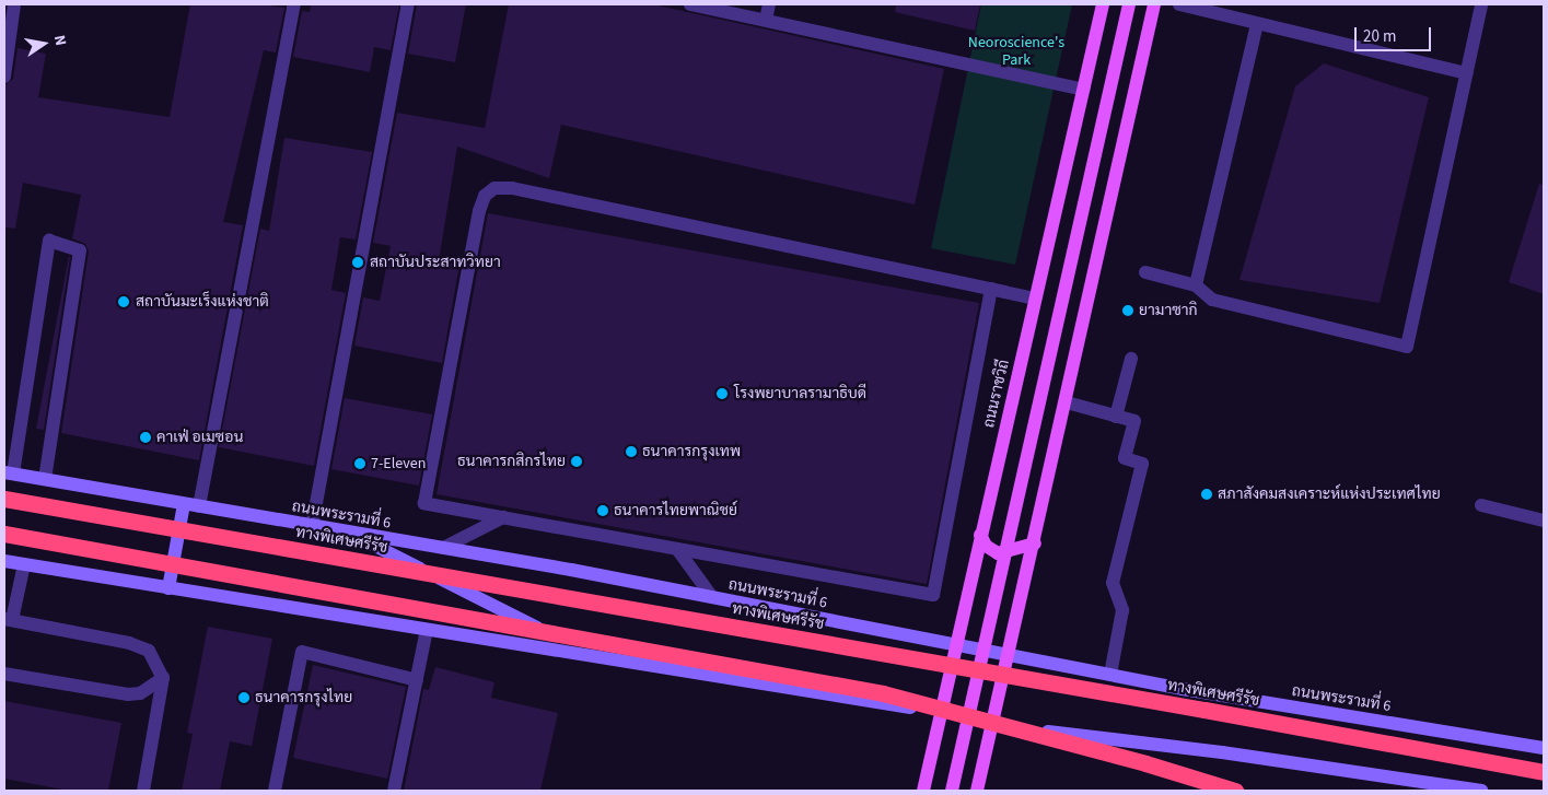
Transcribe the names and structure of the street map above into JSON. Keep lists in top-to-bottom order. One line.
{"streets":{"highway":["ทางพิเศษศรีรัช"],"main road":["ถนนราชวิถี","ถนนพระรามที่ 6"]},"crossings":[["ถนนราชวิถี","ถนนพระรามที่ 6"]],"parks":["Neoroscience's Park"],"places":["สถาบันประสาทวิทยา","สถาบันมะเร็งแห่งชาติ","ยามาซากิ","โรงพยาบาลรามาธิบดี","คาเฟ่ อเมซอน","ธนาคารกรุงเทพ","ธนาคารกสิกรไทย","7-Eleven","สภาสังคมสงเคราะห์แห่งประเทศไทย","ธนาคารไทยพาณิชย์","ธนาคารกรุงไทย"],"scale_bar":"20 m","north":"right"}
